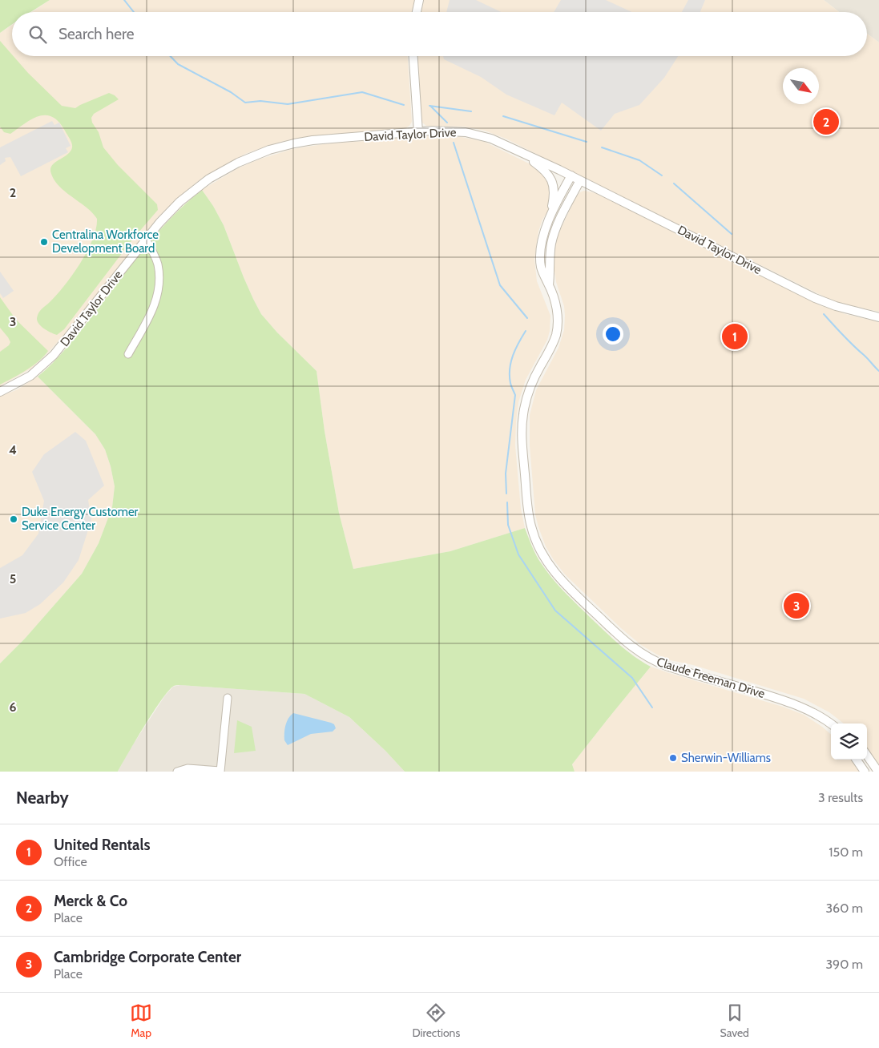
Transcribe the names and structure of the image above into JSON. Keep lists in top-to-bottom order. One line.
{"streets":{"street":["David Taylor Drive","Claude Freeman Drive"]},"crossings":[["David Taylor Drive","Claude Freeman Drive"]],"places":["Centralina Workforce Development Board","Duke Energy Customer Service Center","Sherwin-Williams"],"north":"bottom right","page":{"search":"Search here","pins":["2","1","3"],"heading":["Nearby","3 results"],"list":[{"mark":"1","name":"United Rentals","note":"Office","value":"150 m"},{"mark":"2","name":"Merck & Co","note":"Place","value":"360 m"},{"mark":"3","name":"Cambridge Corporate Center","note":"Place","value":"390 m"}],"nav":["Map","Directions","Saved"]},"grid":{"rows":["2","3","4","5","6"]}}
